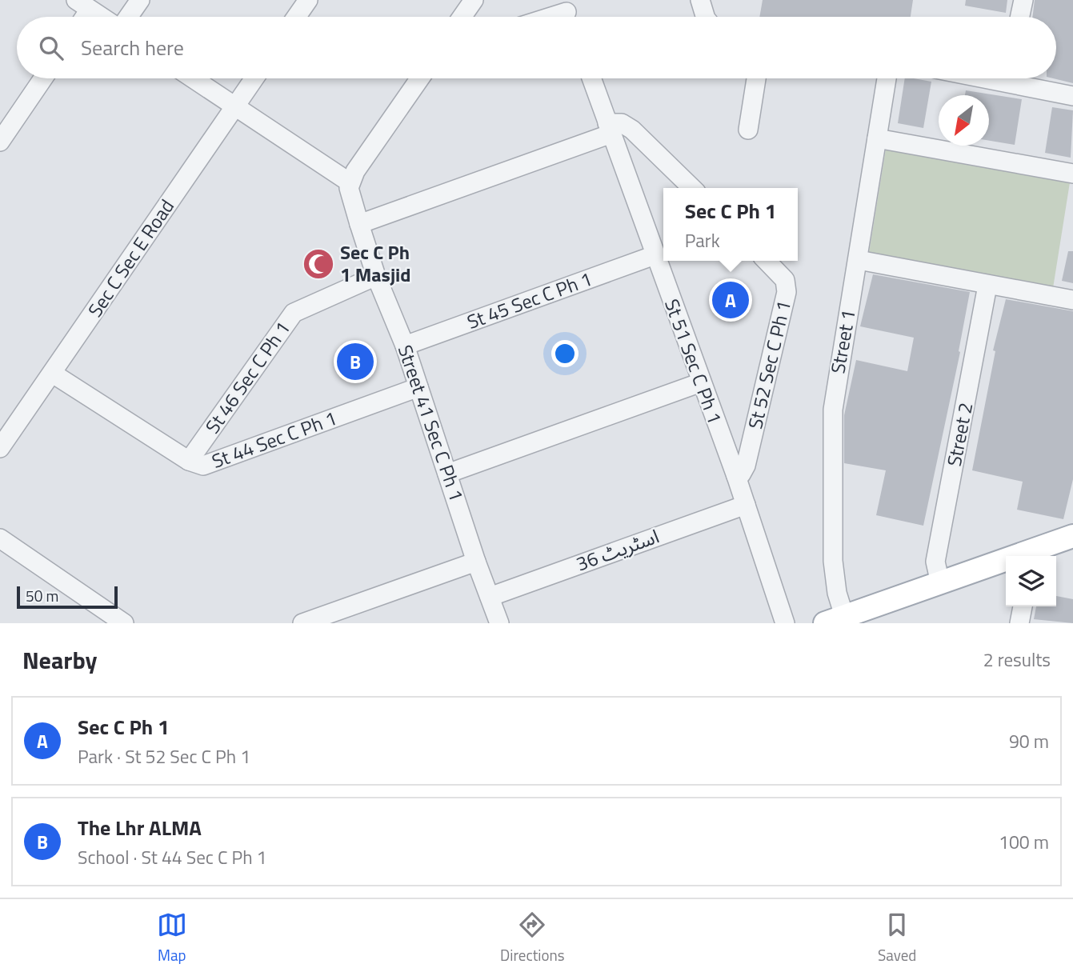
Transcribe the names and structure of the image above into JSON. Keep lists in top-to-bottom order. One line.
{"streets":{"street":["Sec C Sec E Road","St 45 Sec C Ph 1","Street 1","St 51 Sec C Ph 1","St 52 Sec C Ph 1","St 46 Sec C Ph 1","Street 41 Sec C Ph 1","Street 2","St 44 Sec C Ph 1","اسٹریٹ 36"]},"crossings":[["Sec C Sec E Road","St 44 Sec C Ph 1"],["St 45 Sec C Ph 1","St 51 Sec C Ph 1"],["St 45 Sec C Ph 1","Street 41 Sec C Ph 1"],["St 51 Sec C Ph 1","St 52 Sec C Ph 1"],["St 51 Sec C Ph 1","اسٹریٹ 36"],["St 46 Sec C Ph 1","Street 41 Sec C Ph 1"],["St 46 Sec C Ph 1","St 44 Sec C Ph 1"],["Street 41 Sec C Ph 1","St 44 Sec C Ph 1"],["Street 41 Sec C Ph 1","اسٹریٹ 36"]],"places":{"mosque":["Sec C Ph 1 Masjid"]},"scale_bar":"50 m","north":"bottom left","page":{"search":"Search here","popup":["Sec C Ph 1","Park"],"pins":["A","B"],"scale":"50 m","heading":["Nearby","2 results"],"list":[{"mark":"A","name":"Sec C Ph 1","note":"Park · St 52 Sec C Ph 1","value":"90 m"},{"mark":"B","name":"The Lhr ALMA","note":"School · St 44 Sec C Ph 1","value":"100 m"}],"nav":["Map","Directions","Saved"]}}
